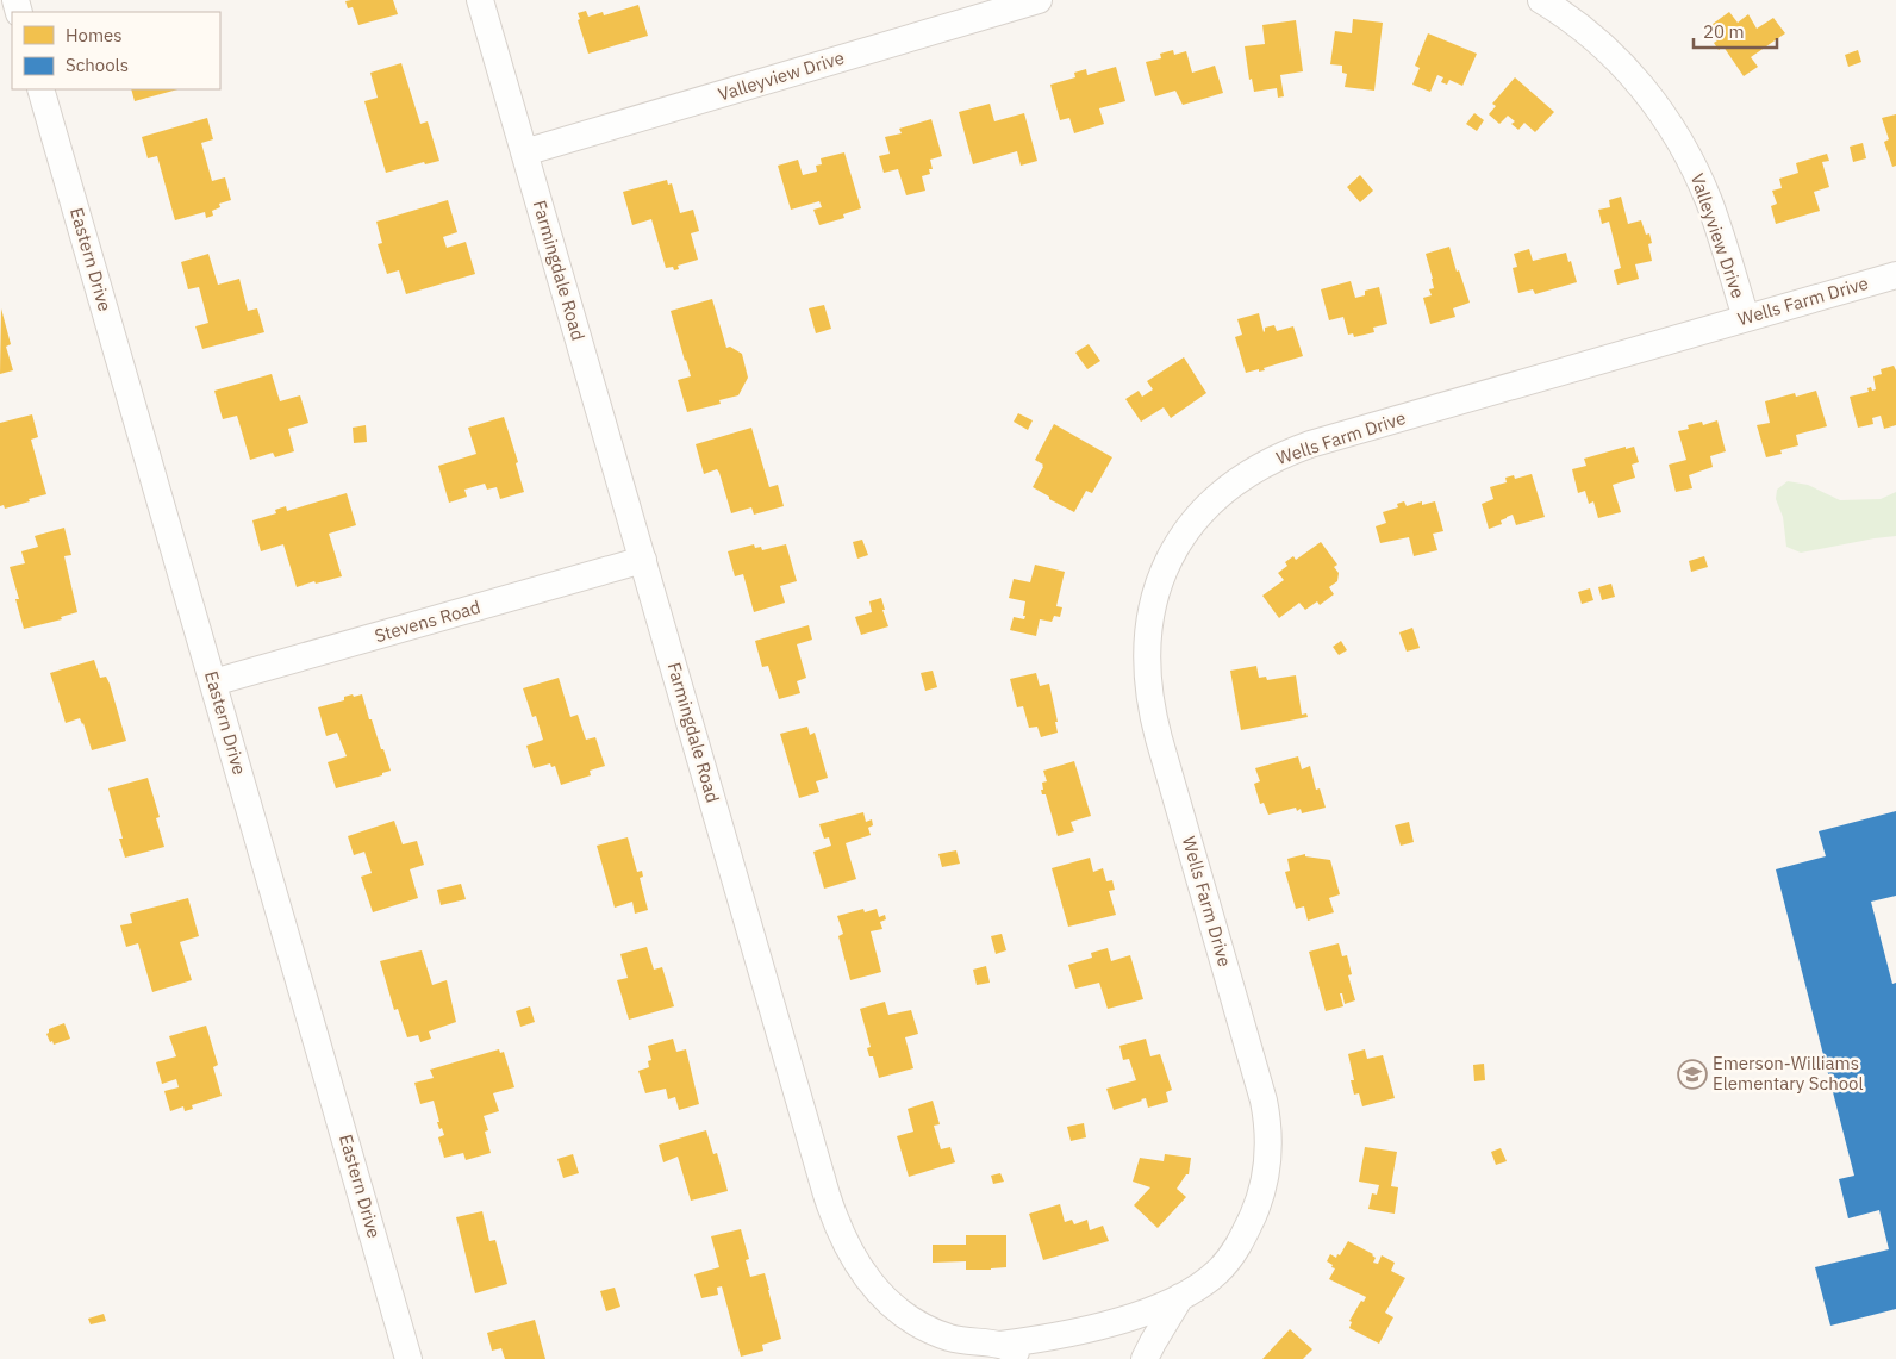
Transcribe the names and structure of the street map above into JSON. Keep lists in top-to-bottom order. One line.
{"streets":{"street":["Valleyview Drive","Eastern Drive","Farmingdale Road","Wells Farm Drive","Stevens Road"]},"crossings":[["Valleyview Drive","Farmingdale Road"],["Valleyview Drive","Wells Farm Drive"],["Eastern Drive","Stevens Road"],["Farmingdale Road","Wells Farm Drive"],["Farmingdale Road","Stevens Road"]],"places":{"school or university":["Emerson-Williams Elementary School"]},"legend":["Homes","Schools"],"scale_bar":"20 m"}
